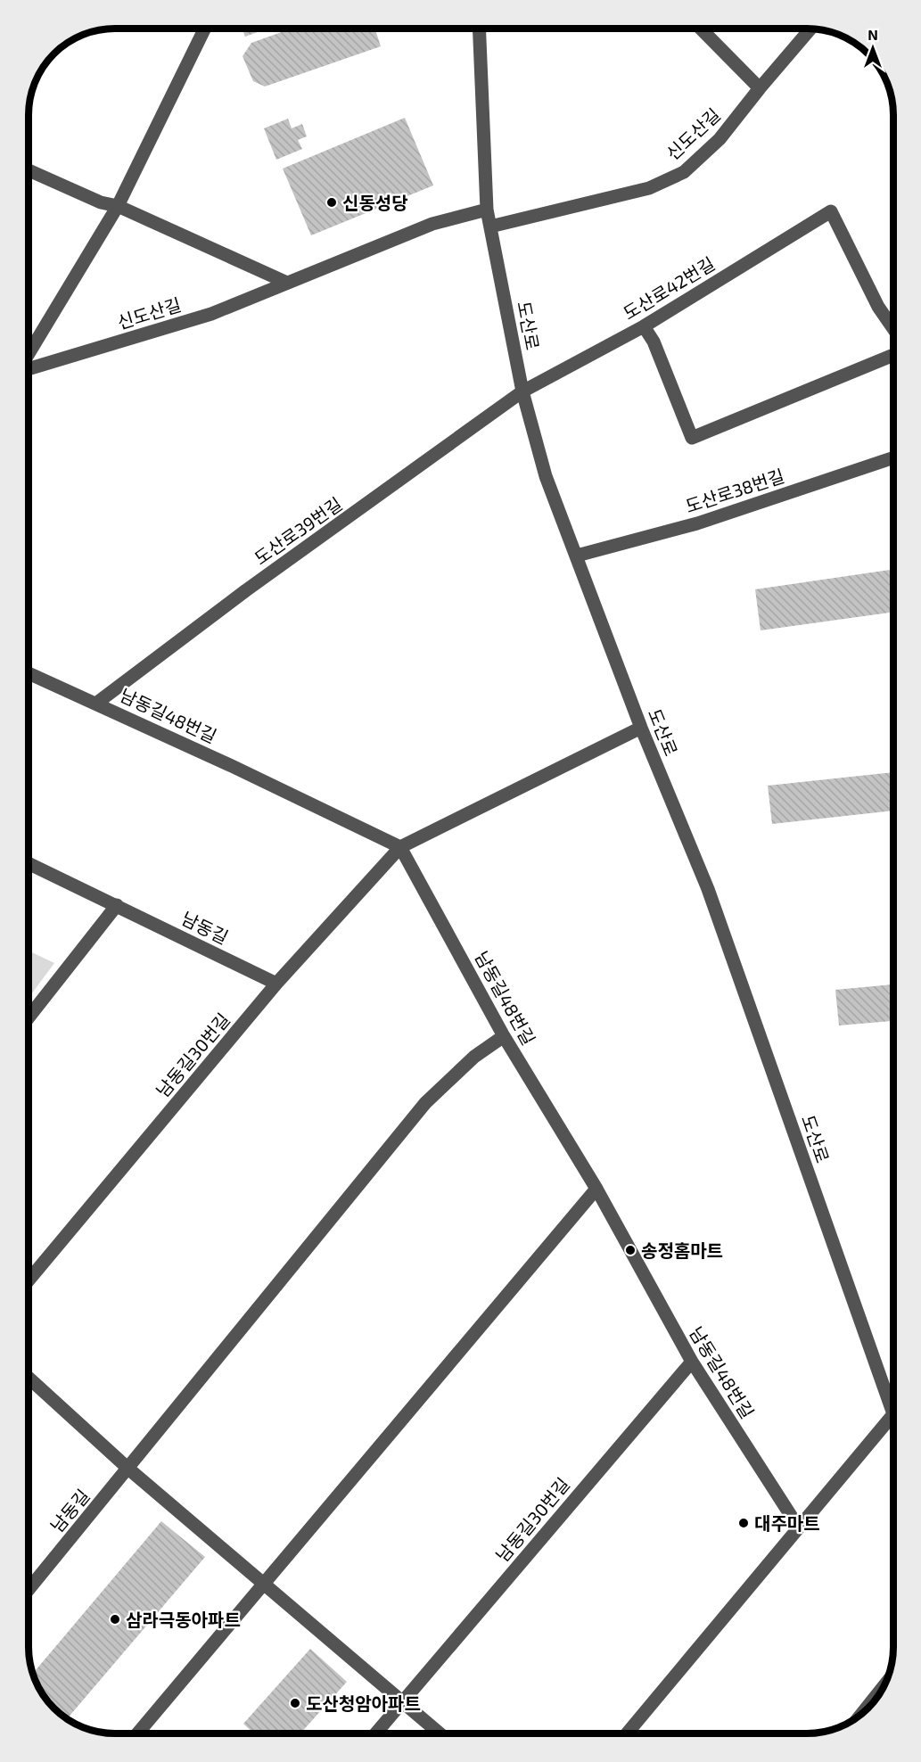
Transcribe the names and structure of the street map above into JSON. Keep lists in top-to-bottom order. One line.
{"streets":{"street":["신도산길","도산로42번길","도산로","도산로38번길","도산로39번길","남동길48번길","남동길","남동길30번길"]},"crossings":[["신도산길","도산로"],["도산로42번길","도산로"],["도산로42번길","도산로39번길"],["도산로","도산로38번길"],["도산로","도산로39번길"],["도산로39번길","남동길48번길"],["남동길48번길","남동길30번길"],["남동길","남동길30번길"]],"places":["신동성당","송정홈마트","대주마트","삼라극동아파트","도산청암아파트"],"north":"top"}
